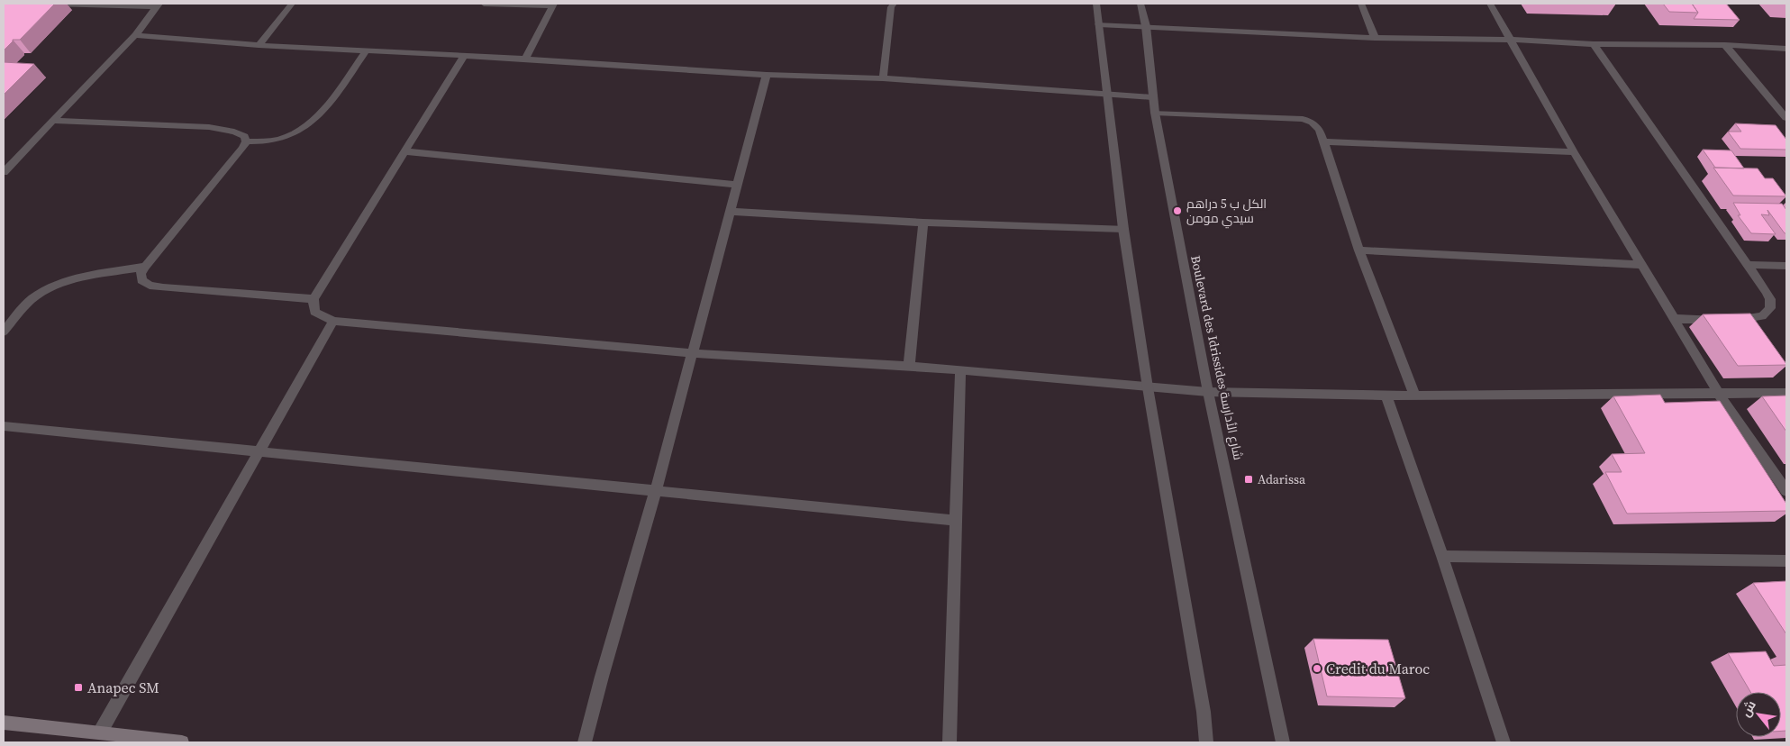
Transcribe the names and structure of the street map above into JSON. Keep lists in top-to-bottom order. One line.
{"streets":{"street":["Boulevard des Idrissides شارع الأدارسة"]},"places":{"other":["الكل ب 5 دراهم سيدي مومن","Credit du Maroc"],"transit":["Adarissa","Anapec SM"]},"north":"top left"}
